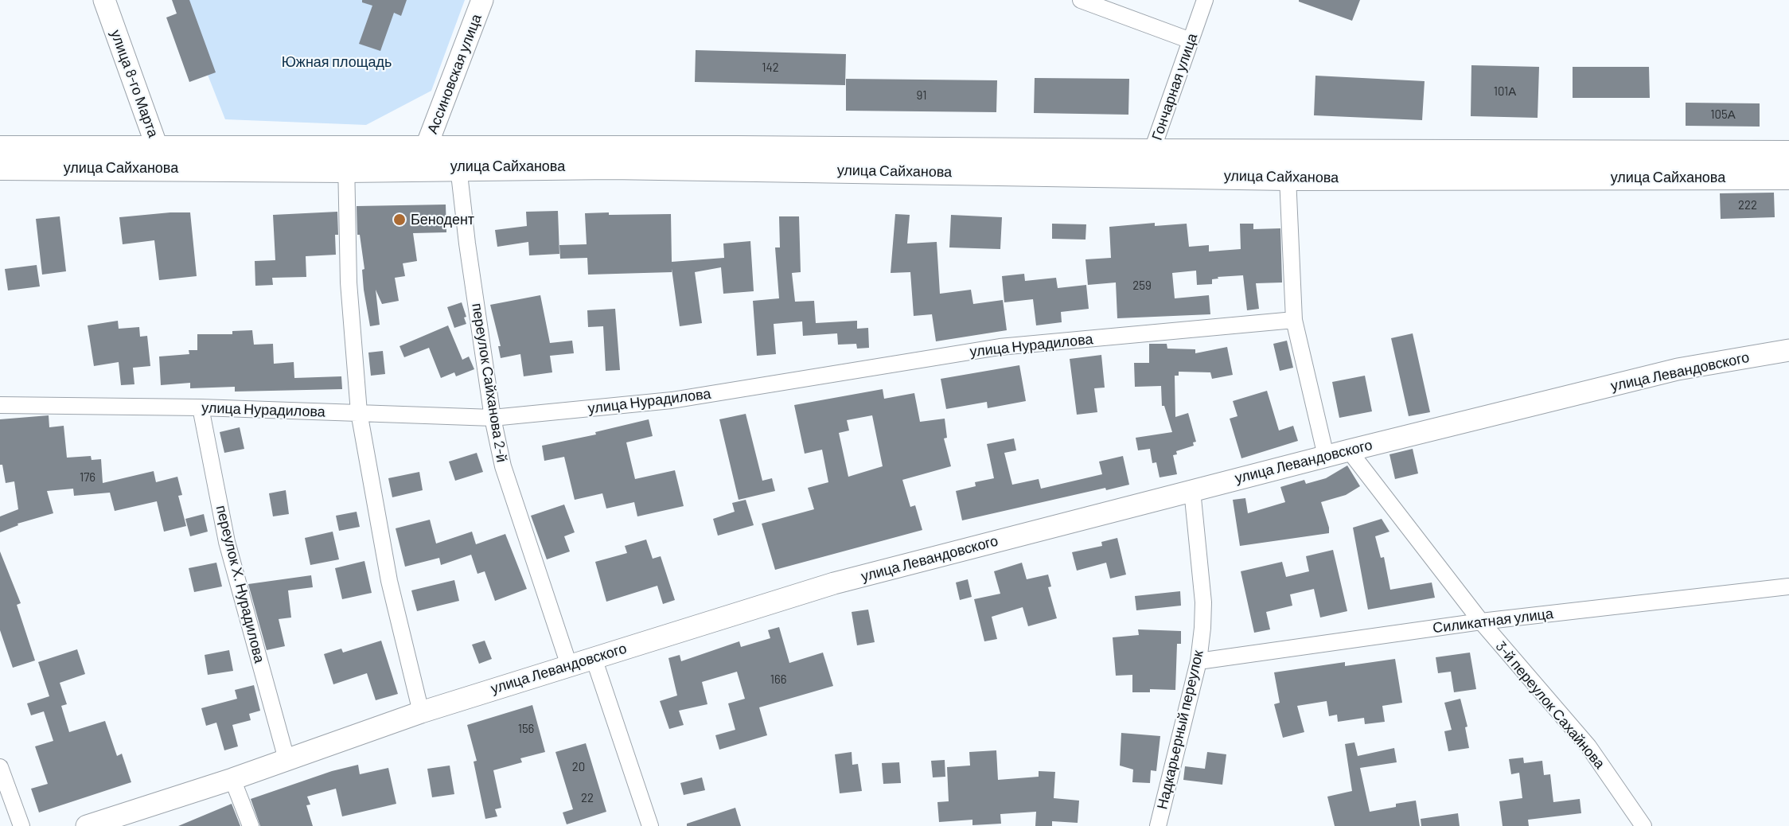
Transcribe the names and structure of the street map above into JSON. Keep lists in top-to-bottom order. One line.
{"streets":{"main road":["улица Сайханова"],"street":["Ассиновская улица","улица 8-го Марта","Гончарная улица","улица Нурадилова","улица Левандовского","переулок Сайханова 2-й","переулок Х. Нурадилова","Силикатная улица","3-й переулок Сахайнова","Надкарьерный переулок"]},"crossings":[["Ассиновская улица","улица Сайханова"],["улица 8-го Марта","улица Сайханова"],["Гончарная улица","улица Сайханова"],["улица Сайханова","переулок Сайханова 2-й"],["улица Нурадилова","переулок Сайханова 2-й"],["улица Нурадилова","переулок Х. Нурадилова"],["улица Левандовского","переулок Сайханова 2-й"],["улица Левандовского","переулок Х. Нурадилова"],["улица Левандовского","3-й переулок Сахайнова"],["улица Левандовского","Надкарьерный переулок"],["Силикатная улица","3-й переулок Сахайнова"],["Силикатная улица","Надкарьерный переулок"]],"parks":["Южная площадь"],"places":["Бенодент"],"house_numbers":["142","101А","91","105А","222","259","176","166","156","20","22"]}
